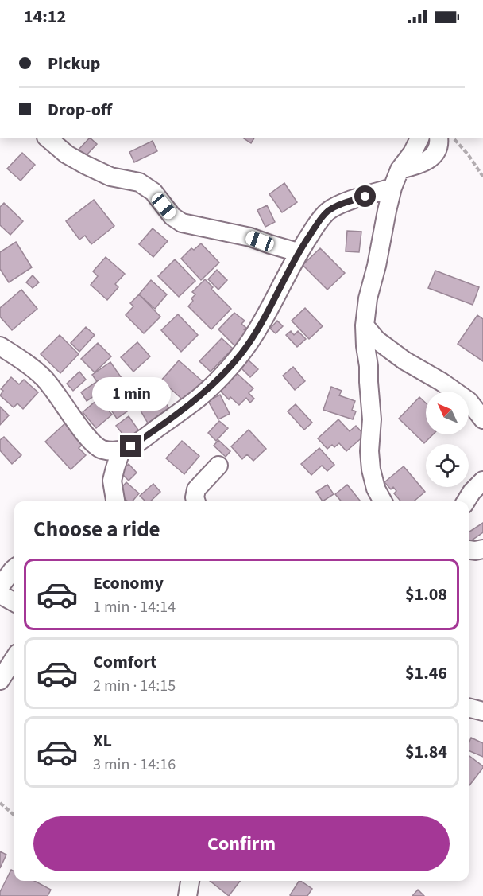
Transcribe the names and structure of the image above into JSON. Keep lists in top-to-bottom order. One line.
{"north":"top left","page":{"status":"14:12","banner":["Pickup","Drop-off"],"bubble":"1 min","heading":"Choose a ride","list":[{"name":"Economy","note":"1 min · 14:14","value":"$1.08"},{"name":"Comfort","note":"2 min · 14:15","value":"$1.46"},{"name":"XL","note":"3 min · 14:16","value":"$1.84"}],"buttons":"Confirm"}}
